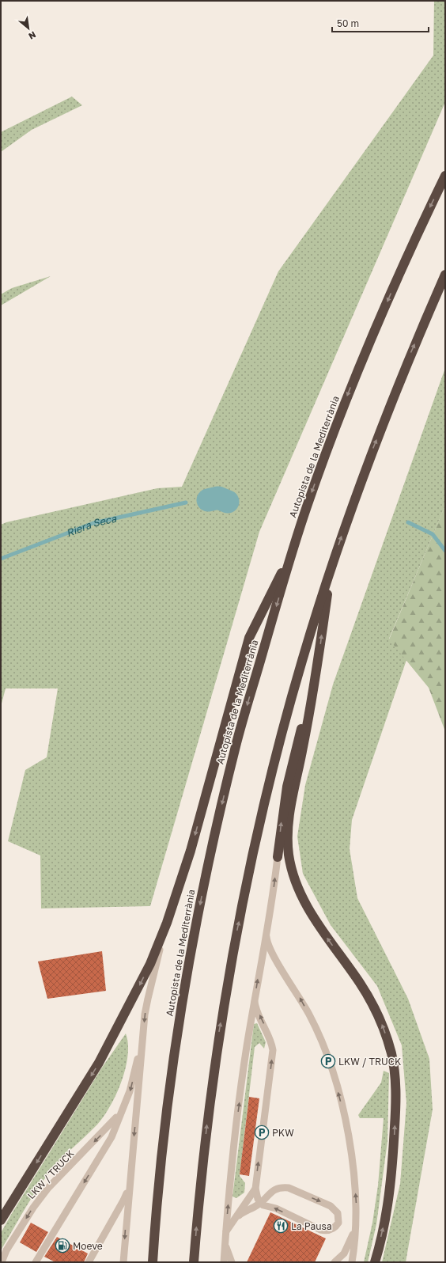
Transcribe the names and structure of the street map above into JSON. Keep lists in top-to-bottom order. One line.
{"streets":{"highway":["Autopista de la Mediterrània"],"lane":["LKW / TRUCK"]},"water":["Riera Seca"],"places":{"parking":["LKW / TRUCK","PKW"],"restaurant":["La Pausa"],"fuel station":["Moeve"]},"scale_bar":"50 m","north":"bottom right"}
